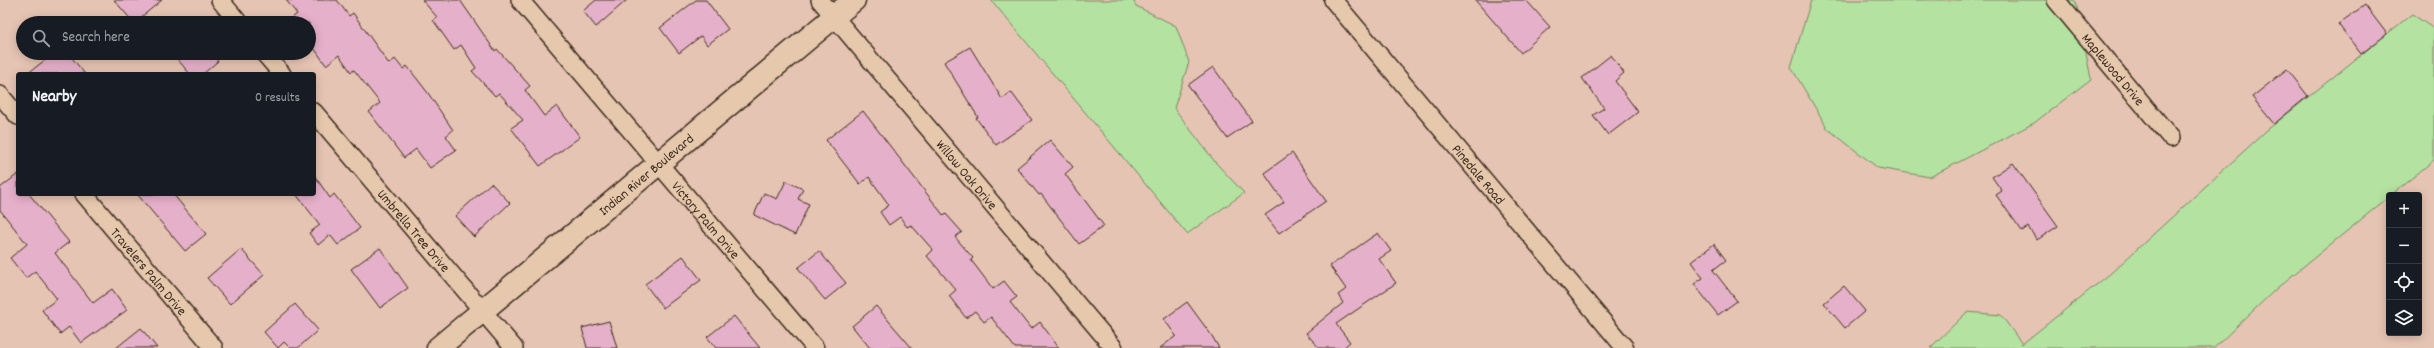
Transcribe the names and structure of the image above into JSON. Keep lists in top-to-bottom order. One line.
{"streets":{"main road":["Indian River Boulevard"],"street":["Maplewood Drive","Willow Oak Drive","Pinedale Road","Victory Palm Drive","Umbrella Tree Drive","Travelers Palm Drive"]},"crossings":[["Indian River Boulevard","Willow Oak Drive"],["Indian River Boulevard","Victory Palm Drive"],["Indian River Boulevard","Umbrella Tree Drive"]],"page":{"search":"Search here","heading":["Nearby","0 results"],"map_buttons":["+","−"]}}
